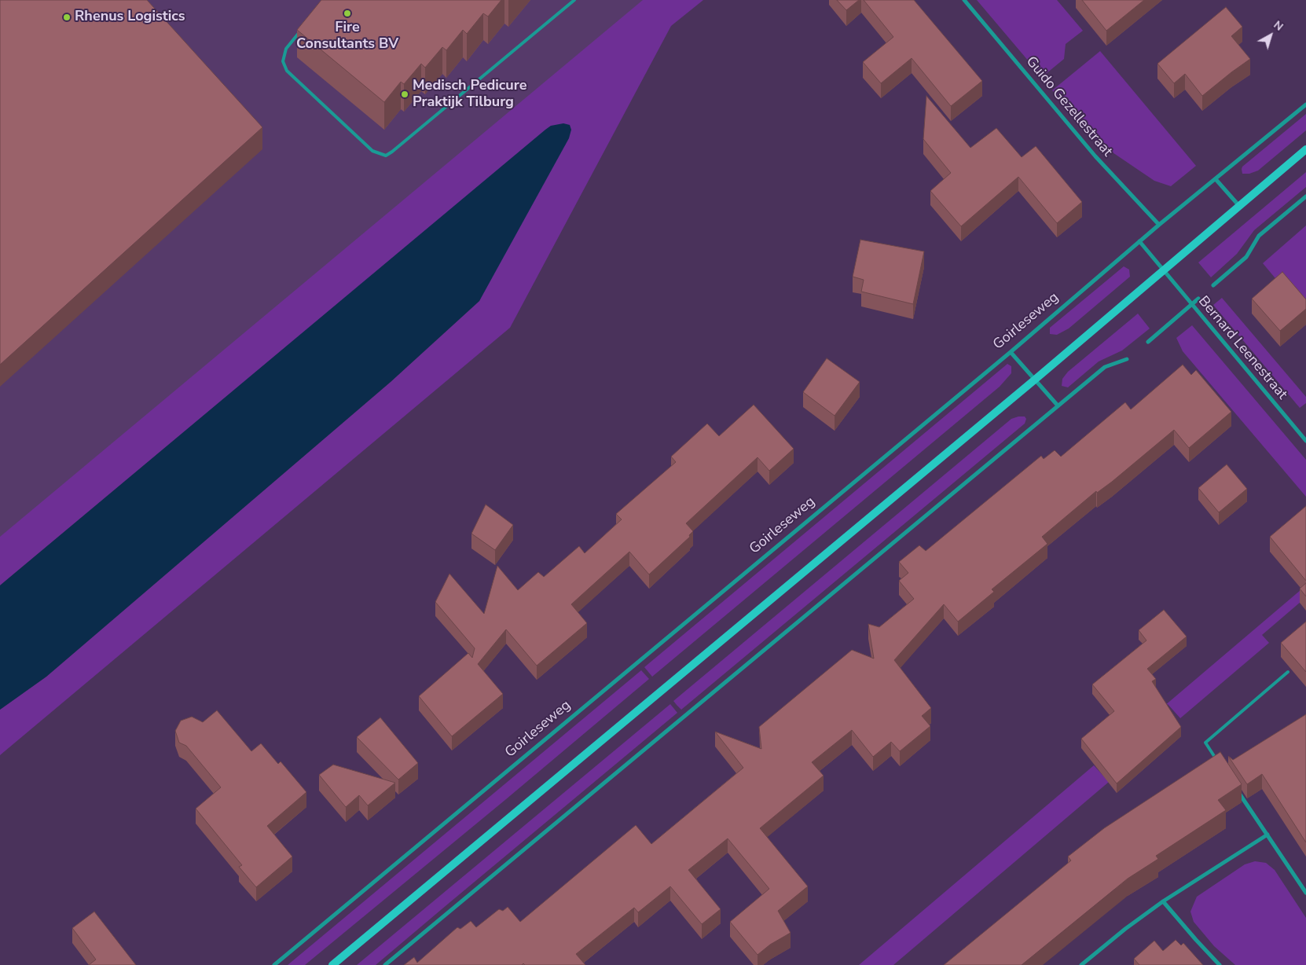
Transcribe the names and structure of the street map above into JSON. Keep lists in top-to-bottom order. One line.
{"streets":{"street":["Guido Gezellestraat","Goirleseweg","Bernard Leenestraat"]},"crossings":[["Guido Gezellestraat","Goirleseweg"],["Goirleseweg","Bernard Leenestraat"]],"places":["Fire Consultants BV","Rhenus Logistics","Medisch Pedicure Praktijk Tilburg"],"north":"top right"}
